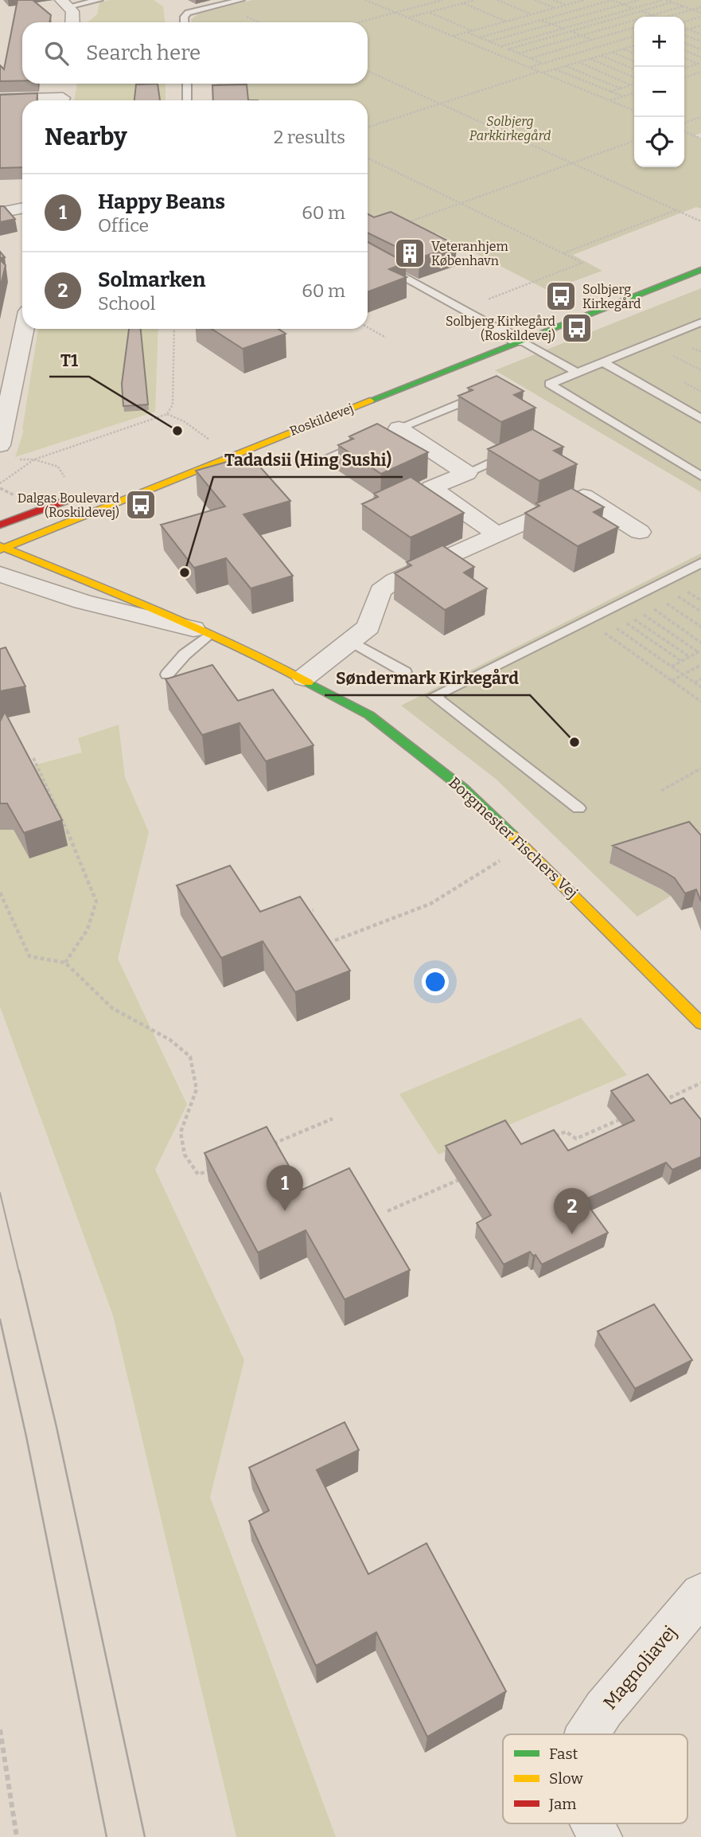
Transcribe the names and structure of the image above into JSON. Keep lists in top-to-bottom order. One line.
{"streets":{"street":["Roskildevej","Borgmester Fischers Vej","Magnoliavej"]},"crossings":[["Roskildevej","Borgmester Fischers Vej"]],"parks":["Solbjerg Parkkirkegård"],"places":{"building":["Veteranhjem København"],"bus stop":["Solbjerg Kirkegård","Solbjerg Kirkegård (Roskildevej)","Dalgas Boulevard (Roskildevej)"],"other":["T1","Tadadsii (Hing Sushi)","Søndermark Kirkegård"]},"legend":["Fast","Slow","Jam"],"page":{"map_buttons":["+","−"],"search":"Search here","heading":["Nearby","2 results"],"list":[{"mark":"1","name":"Happy Beans","note":"Office","value":"60 m"},{"mark":"2","name":"Solmarken","note":"School","value":"60 m"}],"pins":["1","2"]}}
